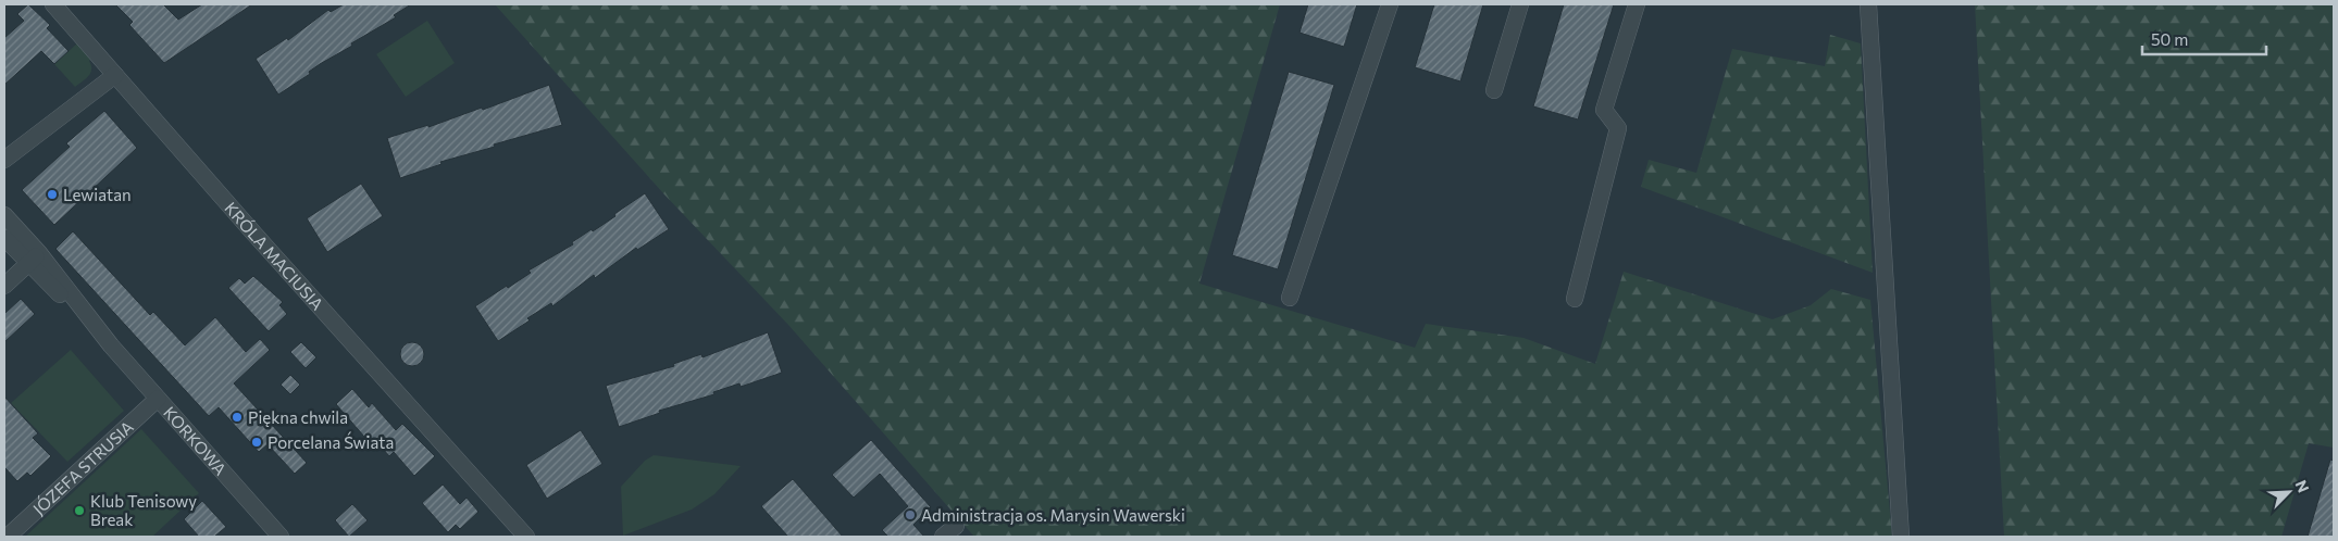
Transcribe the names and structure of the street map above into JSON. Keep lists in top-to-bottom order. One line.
{"streets":{"street":["KRÓLA MACIUSIA","KORKOWA","JÓZEFA STRUSIA"]},"crossings":[["KORKOWA","JÓZEFA STRUSIA"]],"places":["Lewiatan","Piękna chwila","Porcelana Świata","Klub Tenisowy Break","Administracja os. Marysin Wawerski"],"scale_bar":"50 m","north":"top right"}
